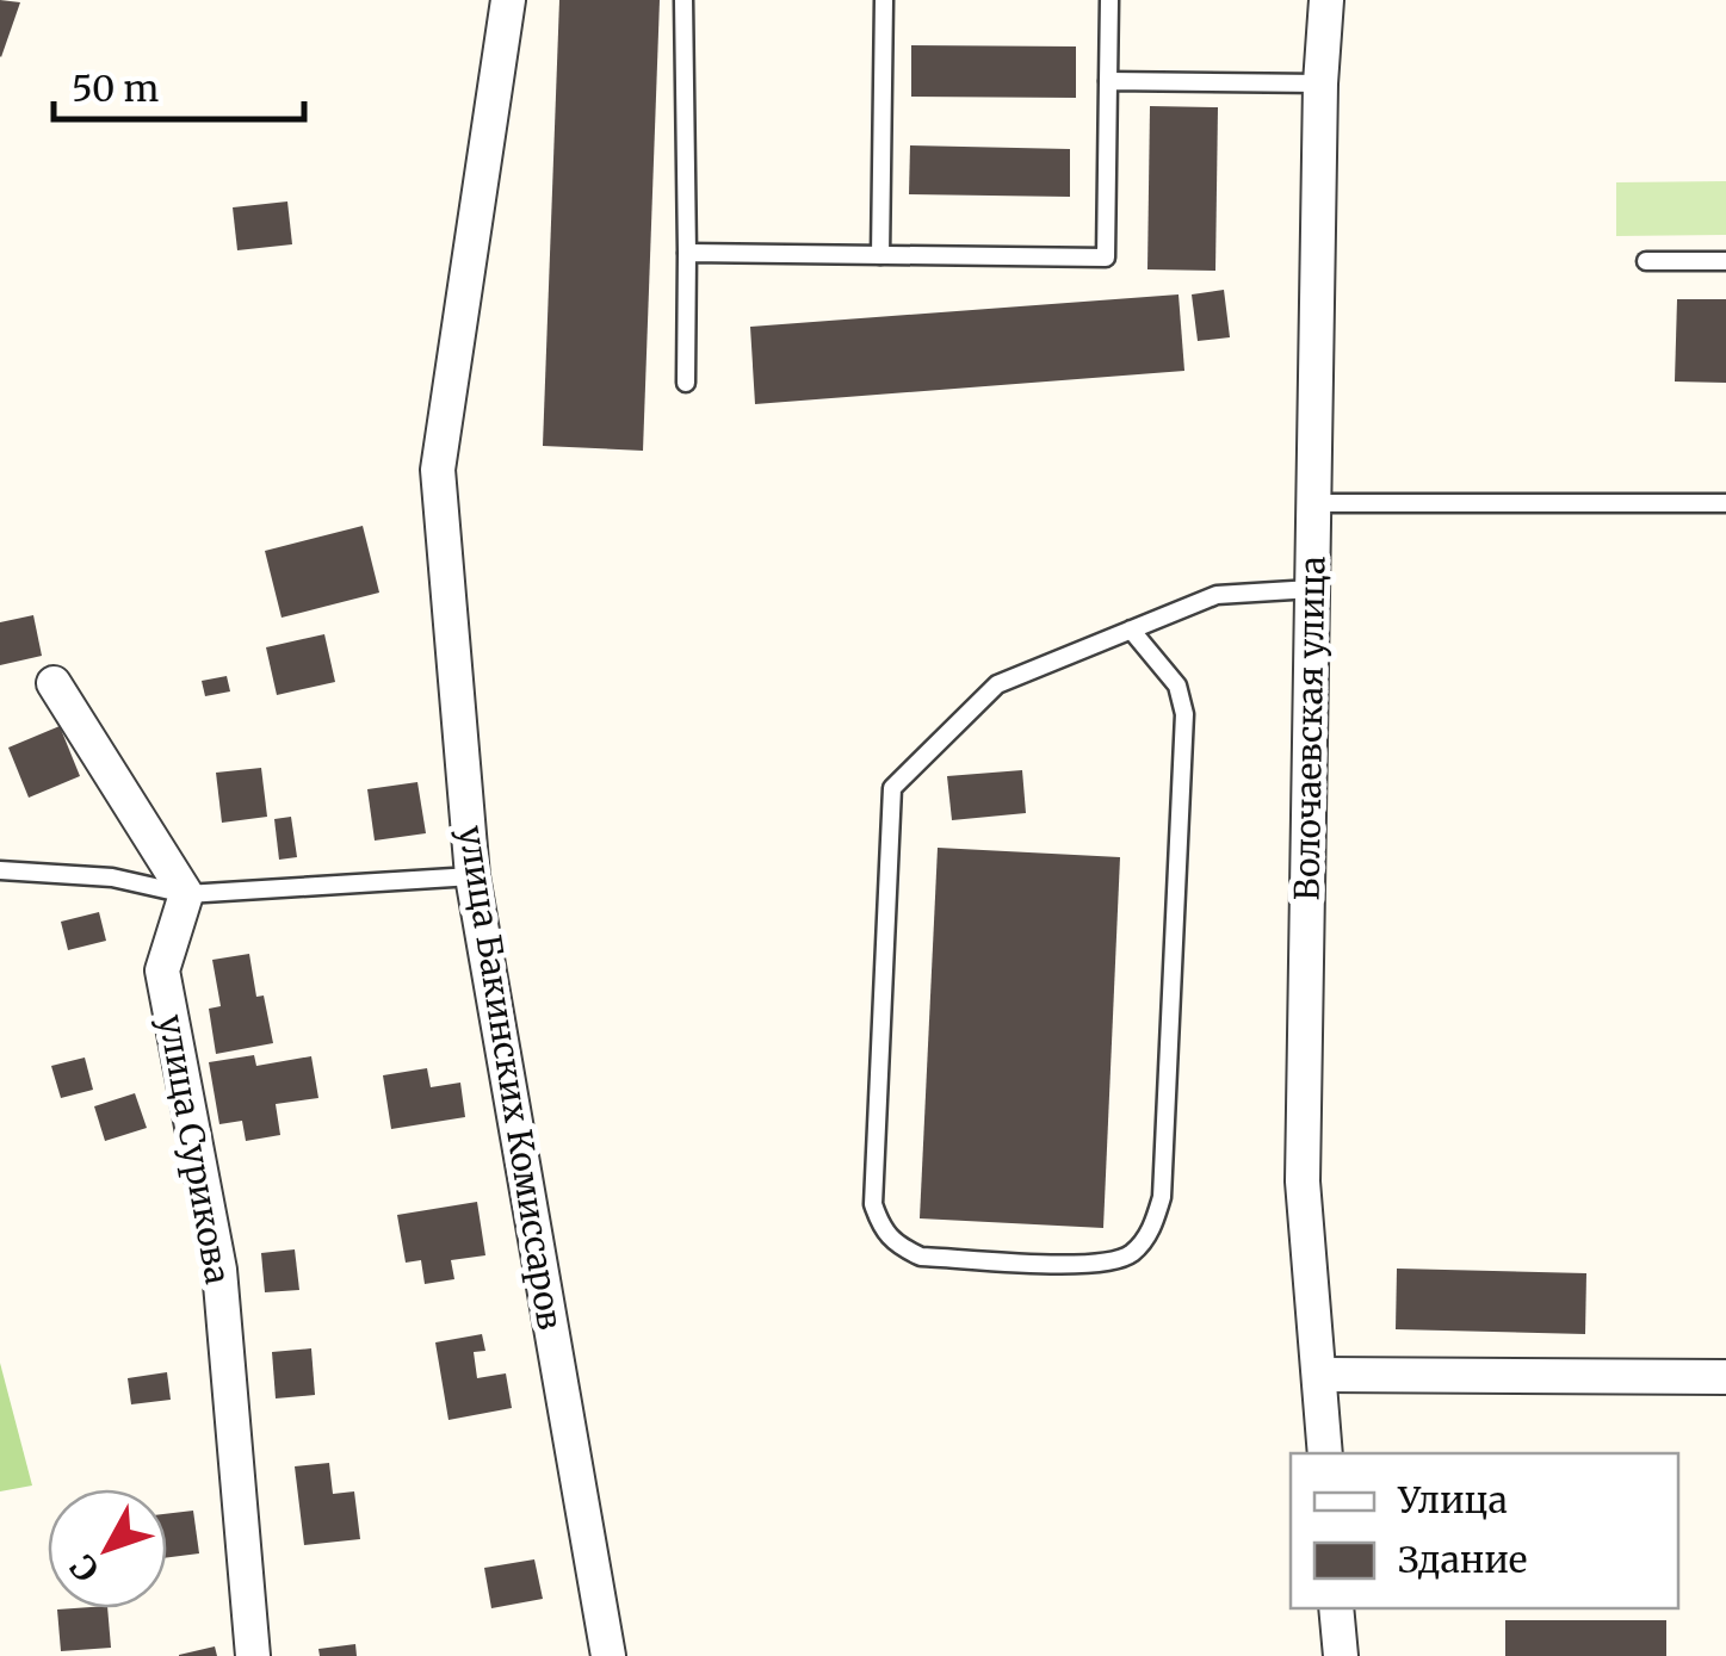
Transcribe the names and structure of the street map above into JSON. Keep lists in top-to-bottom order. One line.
{"streets":{"street":["Волочаевская улица","улица Бакинских Комиссаров","улица Сурикова"]},"legend":["Улица","Здание"],"scale_bar":"50 m","north":"bottom left"}
